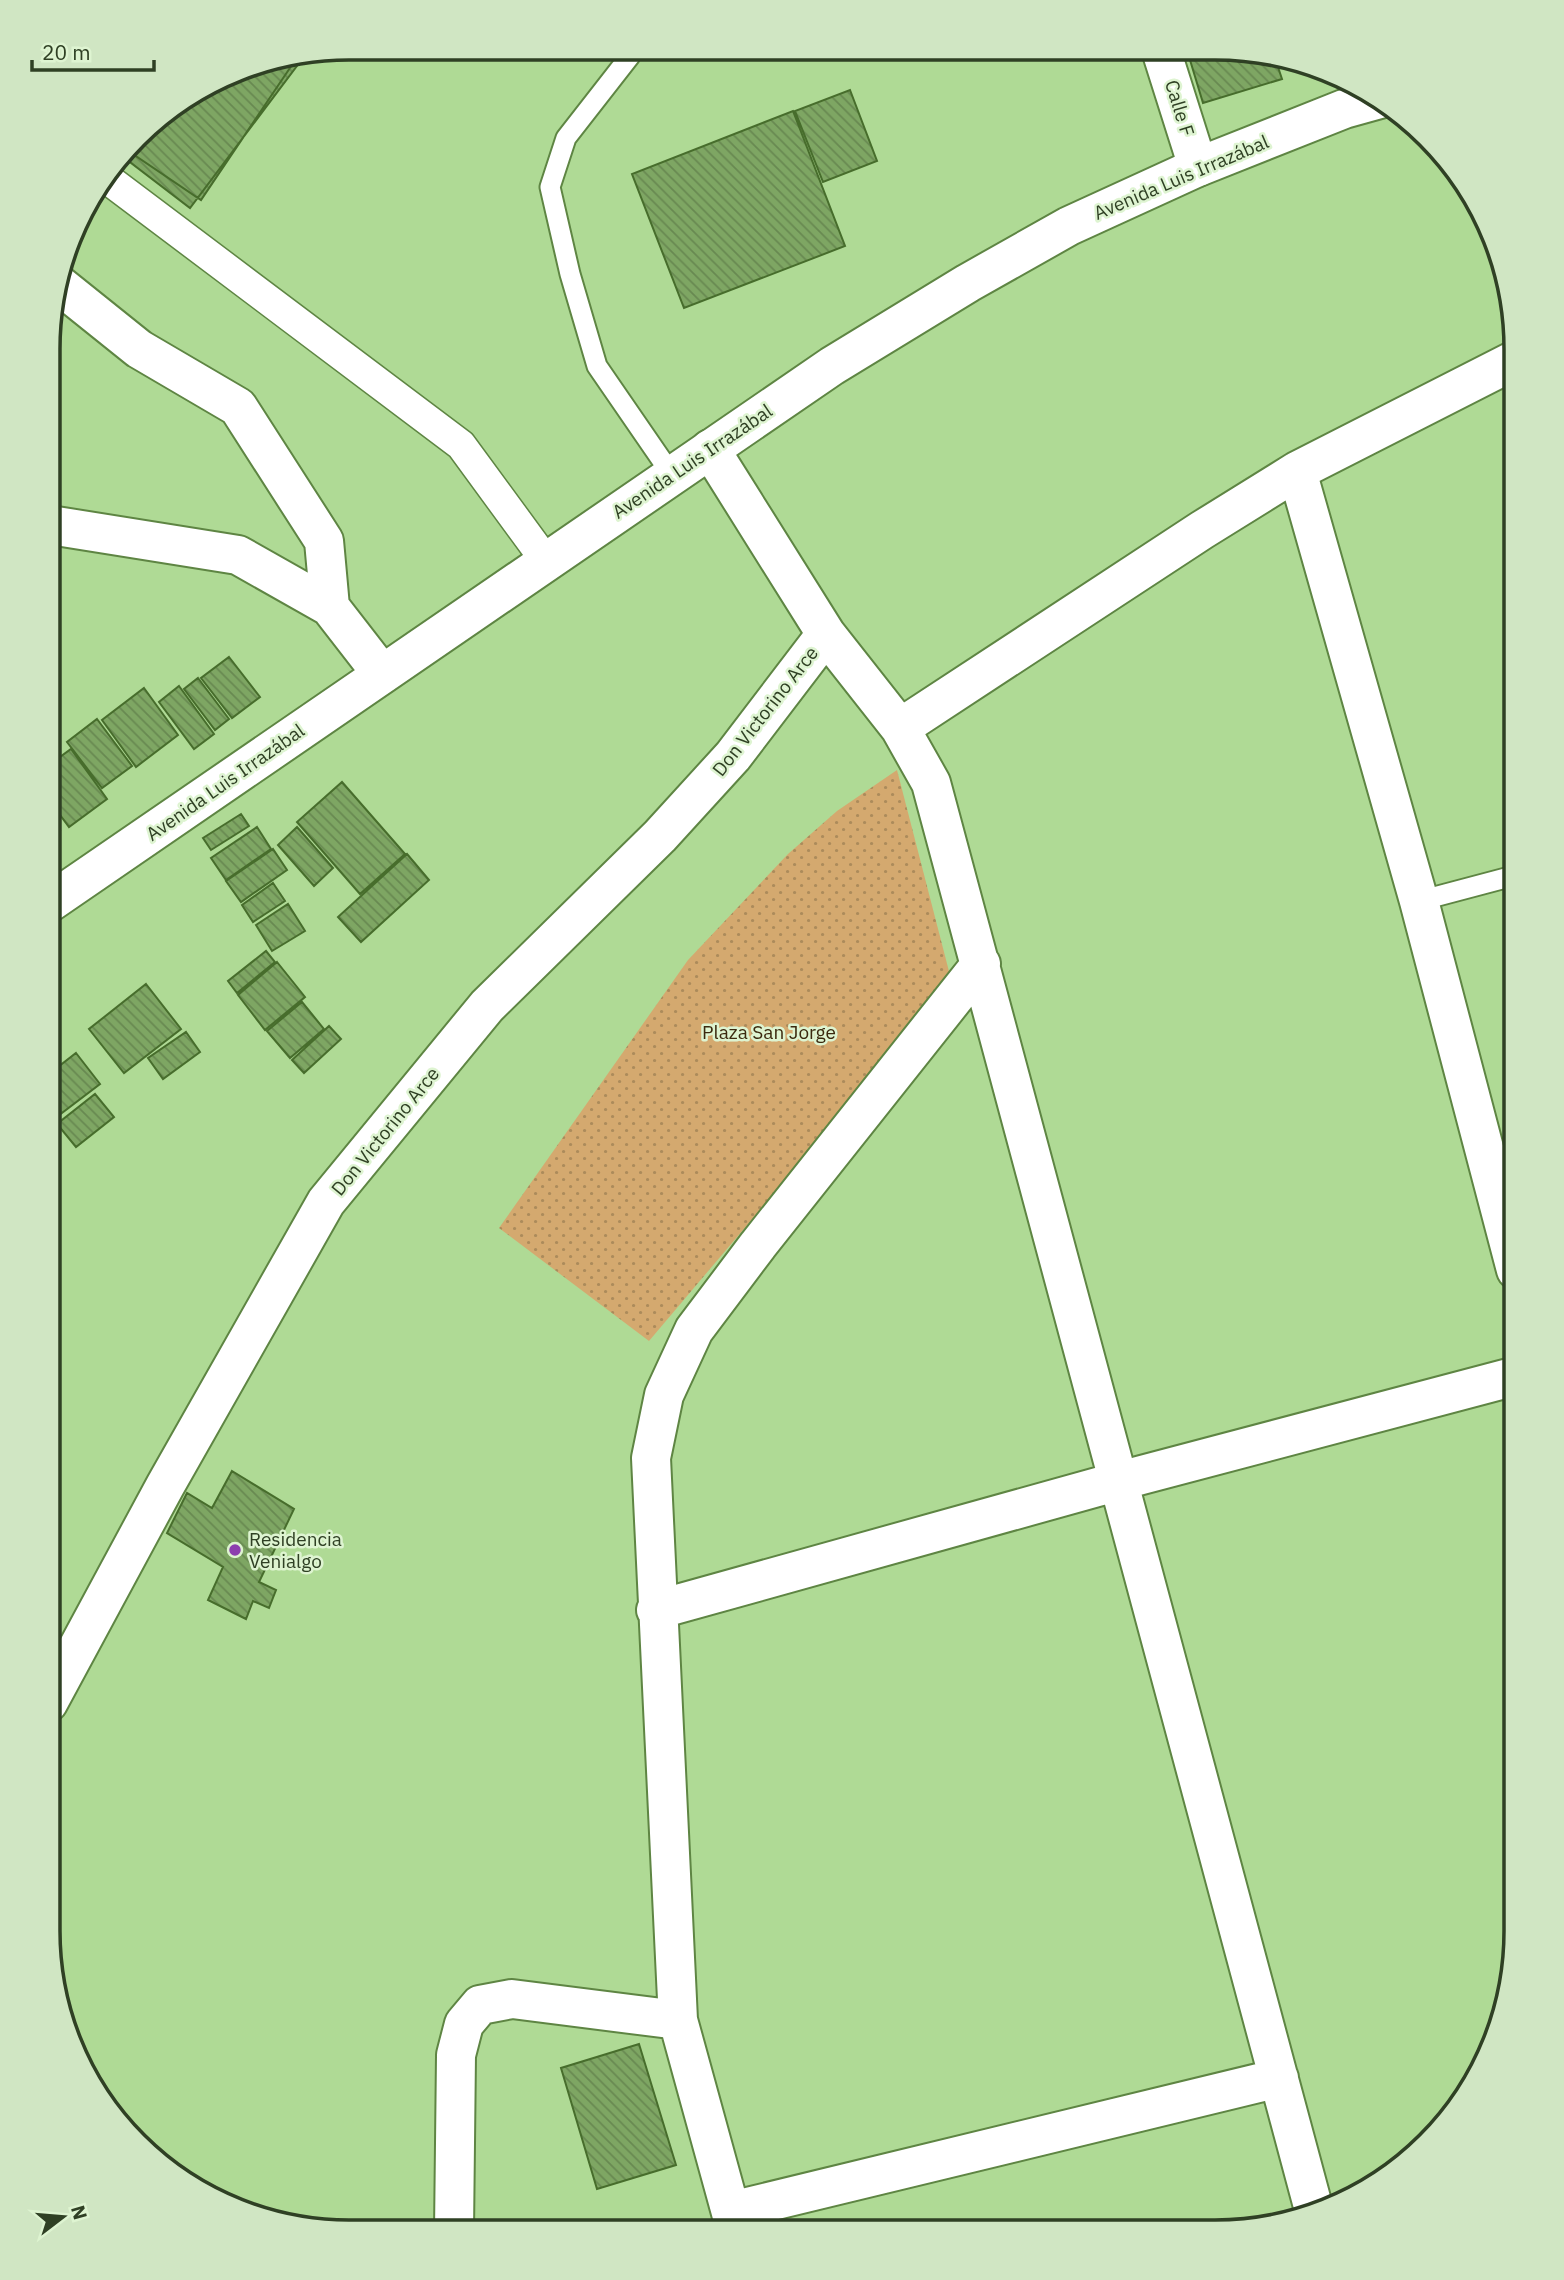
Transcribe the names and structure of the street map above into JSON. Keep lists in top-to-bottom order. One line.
{"streets":{"street":["Calle F","Avenida Luis Irrazábal","Don Victorino Arce"]},"crossings":[["Calle F","Avenida Luis Irrazábal"]],"parks":["Plaza San Jorge"],"places":["Residencia Venialgo"],"scale_bar":"20 m","north":"right"}
